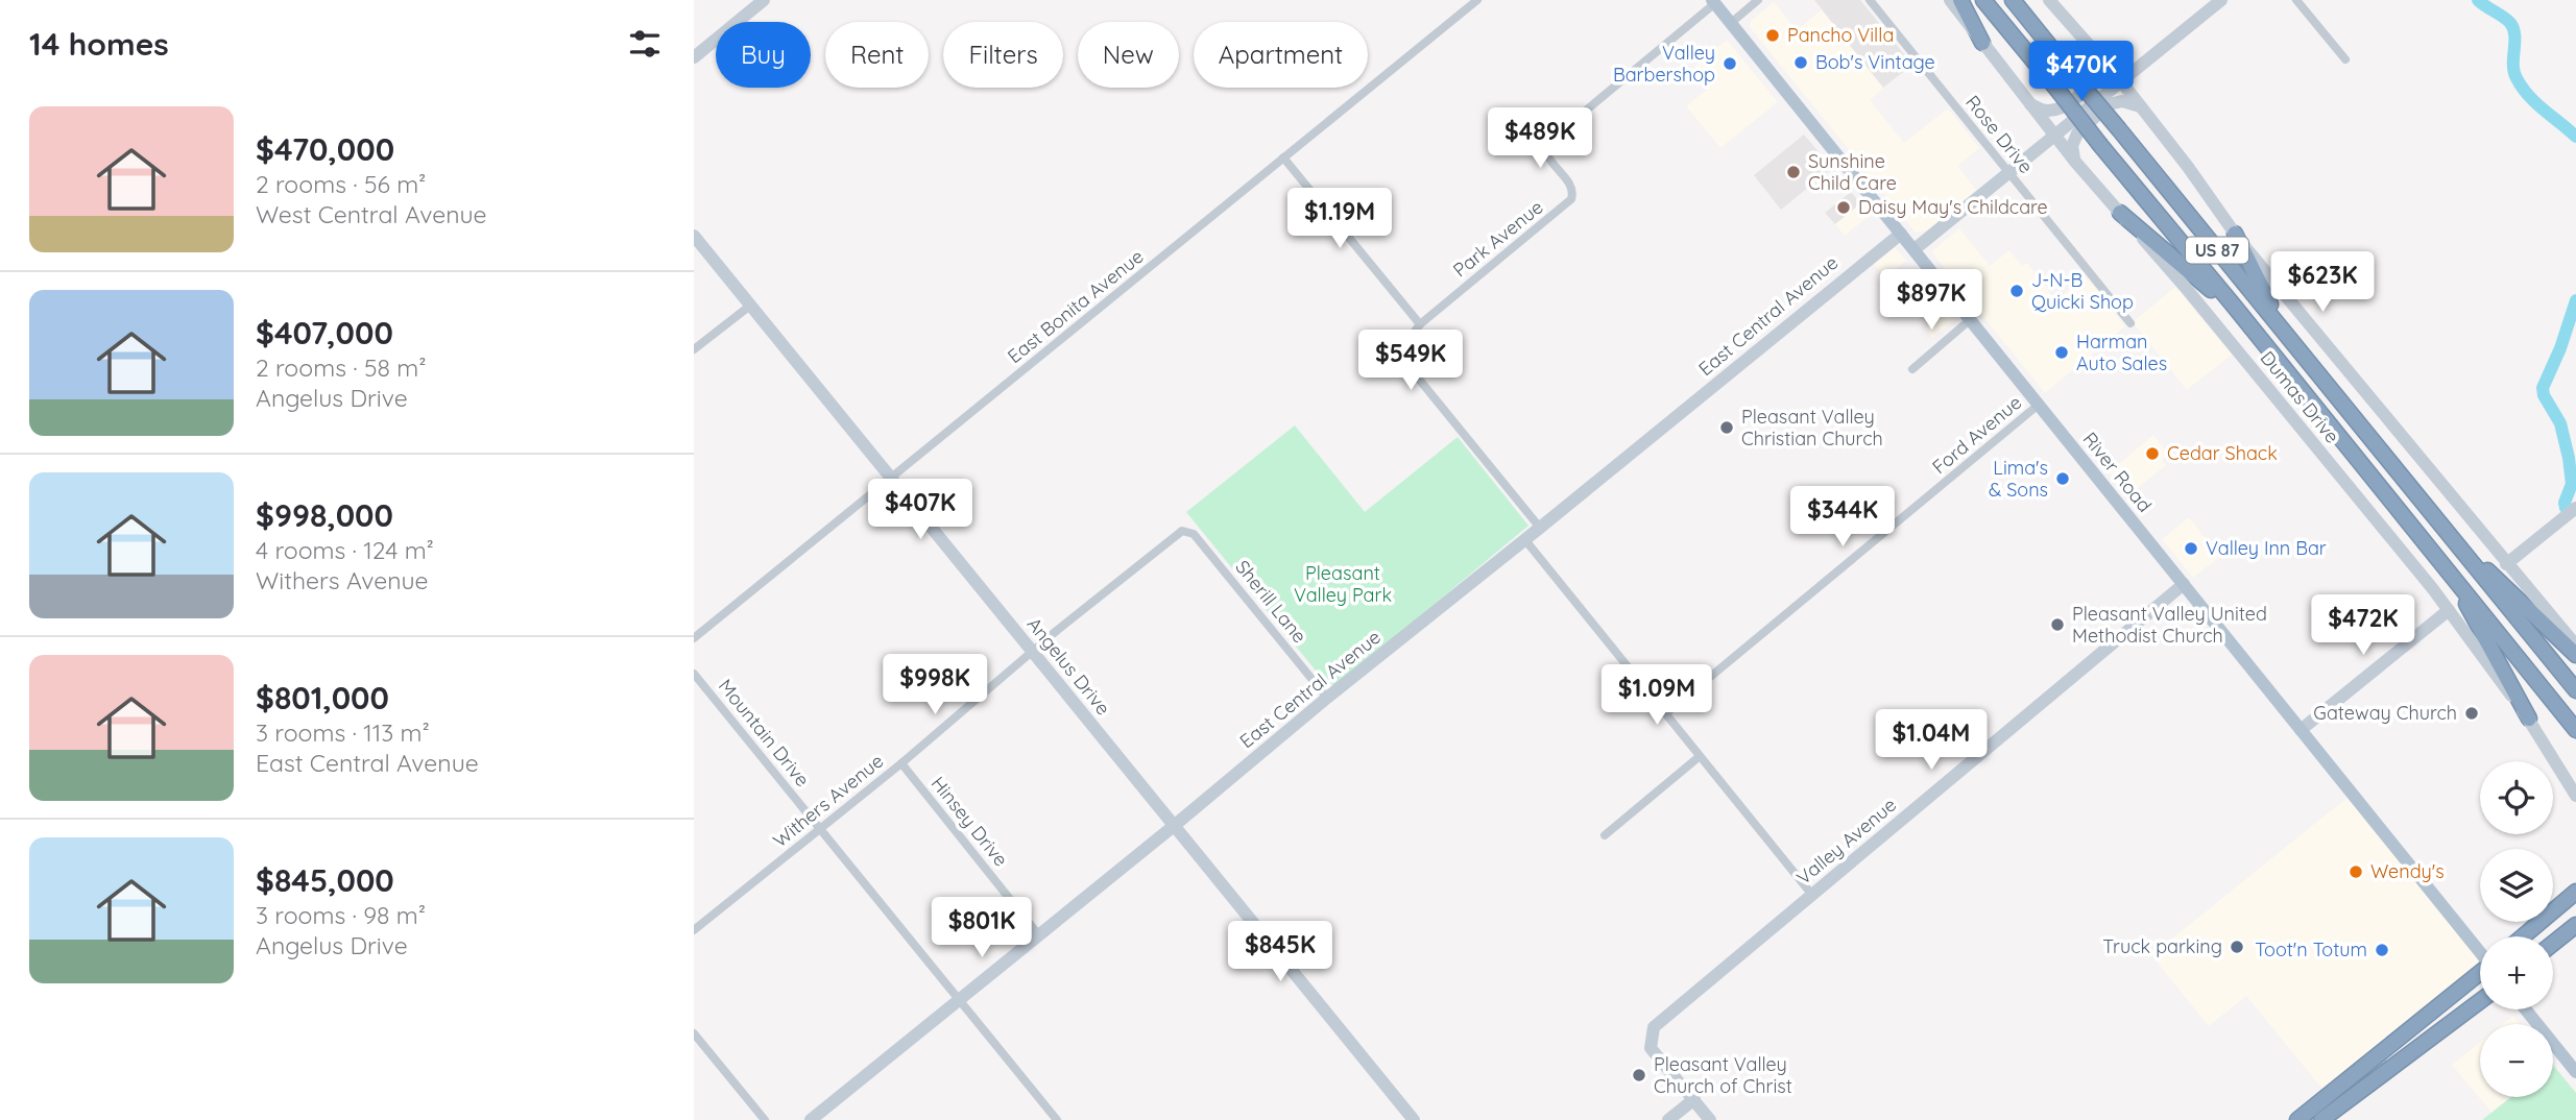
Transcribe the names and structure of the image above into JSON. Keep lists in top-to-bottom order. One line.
{"streets":{"highway":["US 87"],"main road":["River Road"],"street":["Rose Drive","Park Avenue","East Bonita Avenue","East Central Avenue","Dumas Drive","Ford Avenue","Sherill Lane","Angelus Drive","Mountain Drive","Withers Avenue","Hinsey Drive","Valley Avenue"]},"crossings":[["Park Avenue","East Central Avenue"],["Park Avenue","River Road"],["East Bonita Avenue","Angelus Drive"],["East Central Avenue","River Road"],["East Central Avenue","Sherill Lane"],["East Central Avenue","Angelus Drive"],["East Central Avenue","Mountain Drive"],["East Central Avenue","Hinsey Drive"],["Ford Avenue","River Road"],["River Road","Valley Avenue"],["Sherill Lane","Withers Avenue"],["Angelus Drive","Withers Avenue"],["Mountain Drive","Withers Avenue"],["Withers Avenue","Hinsey Drive"]],"parks":["Pleasant Valley Park"],"places":["Pancho Villa","Bob's Vintage","Valley Barbershop","Sunshine Child Care","Daisy May's Childcare","J-N-B Quicki Shop","Harman Auto Sales","Pleasant Valley Christian Church","Cedar Shack","Lima's & Sons","Valley Inn Bar","Pleasant Valley United Methodist Church","Gateway Church","Wendy's","Truck parking","Toot'n Totum","Pleasant Valley Church of Christ"],"page":{"heading":"14 homes","chip":["Buy","Rent","Filters","New","Apartment"],"price":["$470K","$489K","$1.19M","$623K","$897K","$549K","$407K","$344K","$472K","$998K","$1.09M","$1.04M","$801K","$845K"],"list":[{"name":"$470,000","note":"2 rooms · 56 m² · West Central Avenue"},{"name":"$407,000","note":"2 rooms · 58 m² · Angelus Drive"},{"name":"$998,000","note":"4 rooms · 124 m² · Withers Avenue"},{"name":"$801,000","note":"3 rooms · 113 m² · East Central Avenue"},{"name":"$845,000","note":"3 rooms · 98 m² · Angelus Drive"}],"map_buttons":["+","−"]}}
